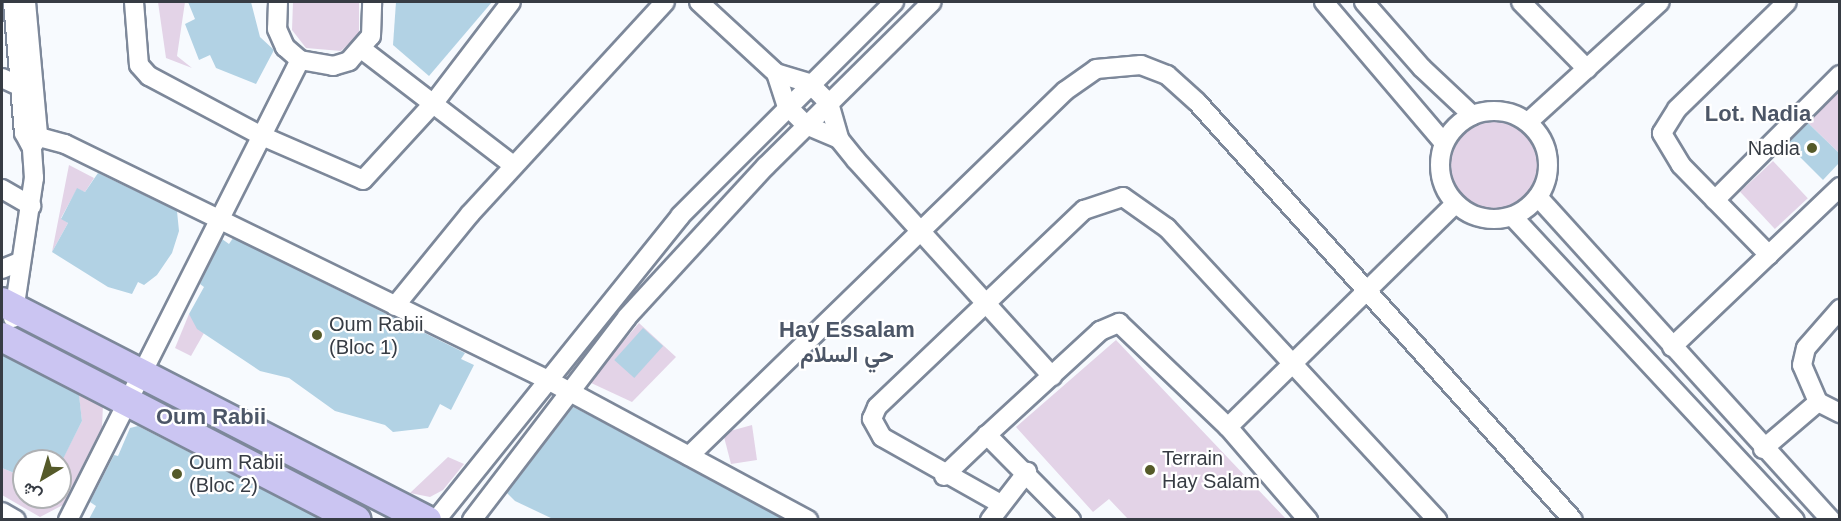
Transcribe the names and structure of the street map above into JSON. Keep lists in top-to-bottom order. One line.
{"districts":["Lot. Nadia","Hay Essalam حي السلام","Oum Rabii"],"places":["Nadia","Oum Rabii (Bloc 1)","Terrain Hay Salam","Oum Rabii (Bloc 2)"],"north":"bottom left"}
